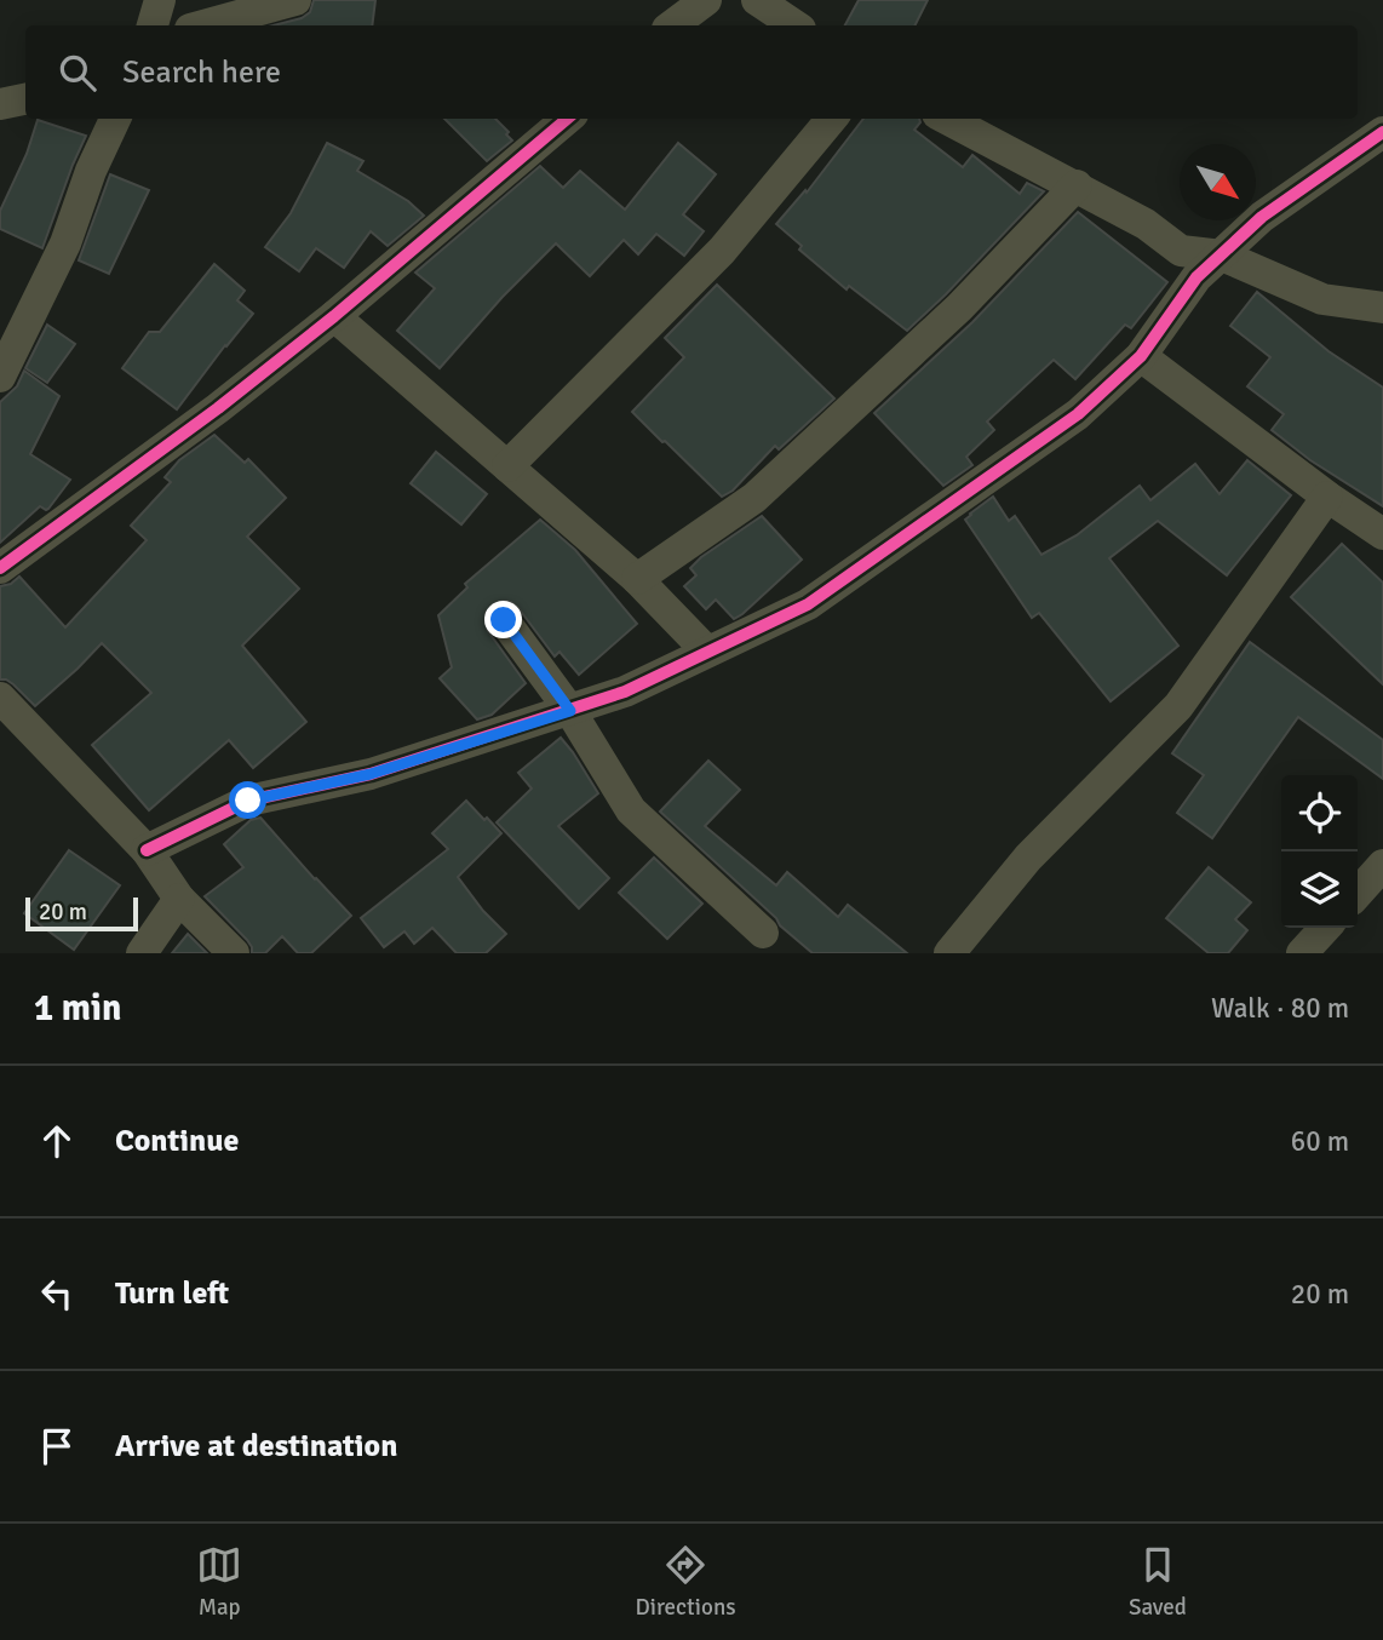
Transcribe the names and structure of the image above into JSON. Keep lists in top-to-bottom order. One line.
{"scale_bar":"20 m","north":"bottom right","page":{"search":"Search here","scale":"20 m","heading":["1 min","Walk · 80 m"],"list":[["Continue","60 m"],["Turn left","20 m"],"Arrive at destination"],"nav":["Map","Directions","Saved"]}}
